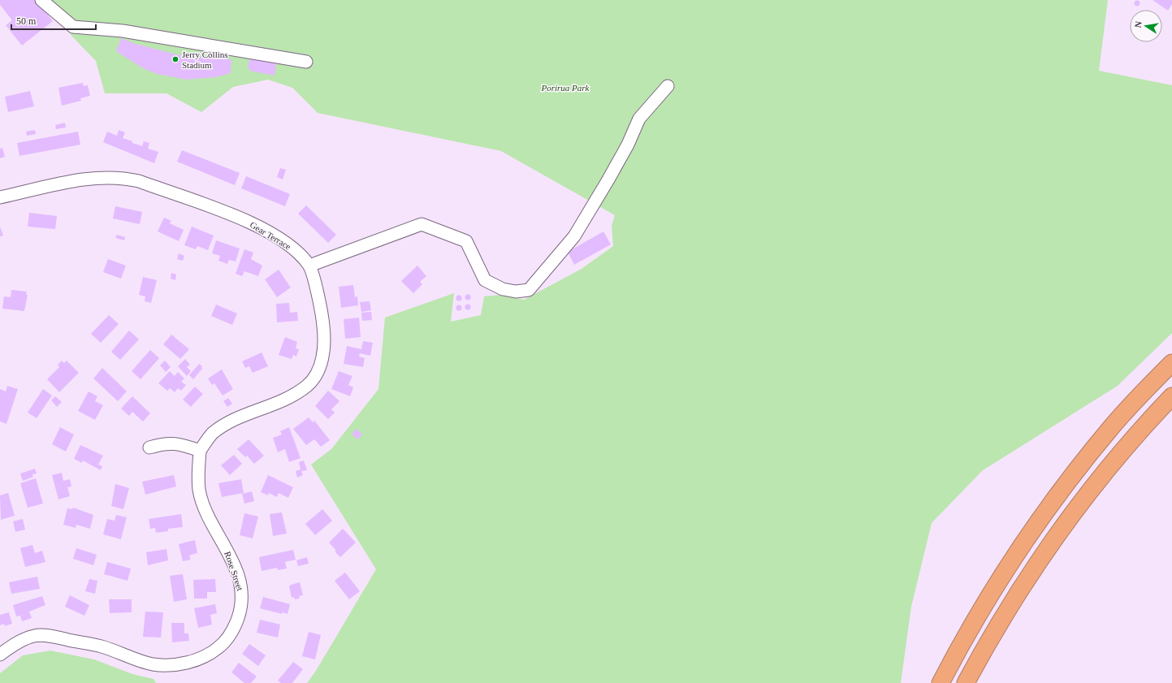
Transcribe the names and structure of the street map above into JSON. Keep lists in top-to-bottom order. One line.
{"streets":{"street":["Gear Terrace","Rose Street"]},"crossings":[["Gear Terrace","Rose Street"]],"parks":["Porirua Park"],"places":["Jerry Collins Stadium"],"scale_bar":"50 m","north":"left"}
